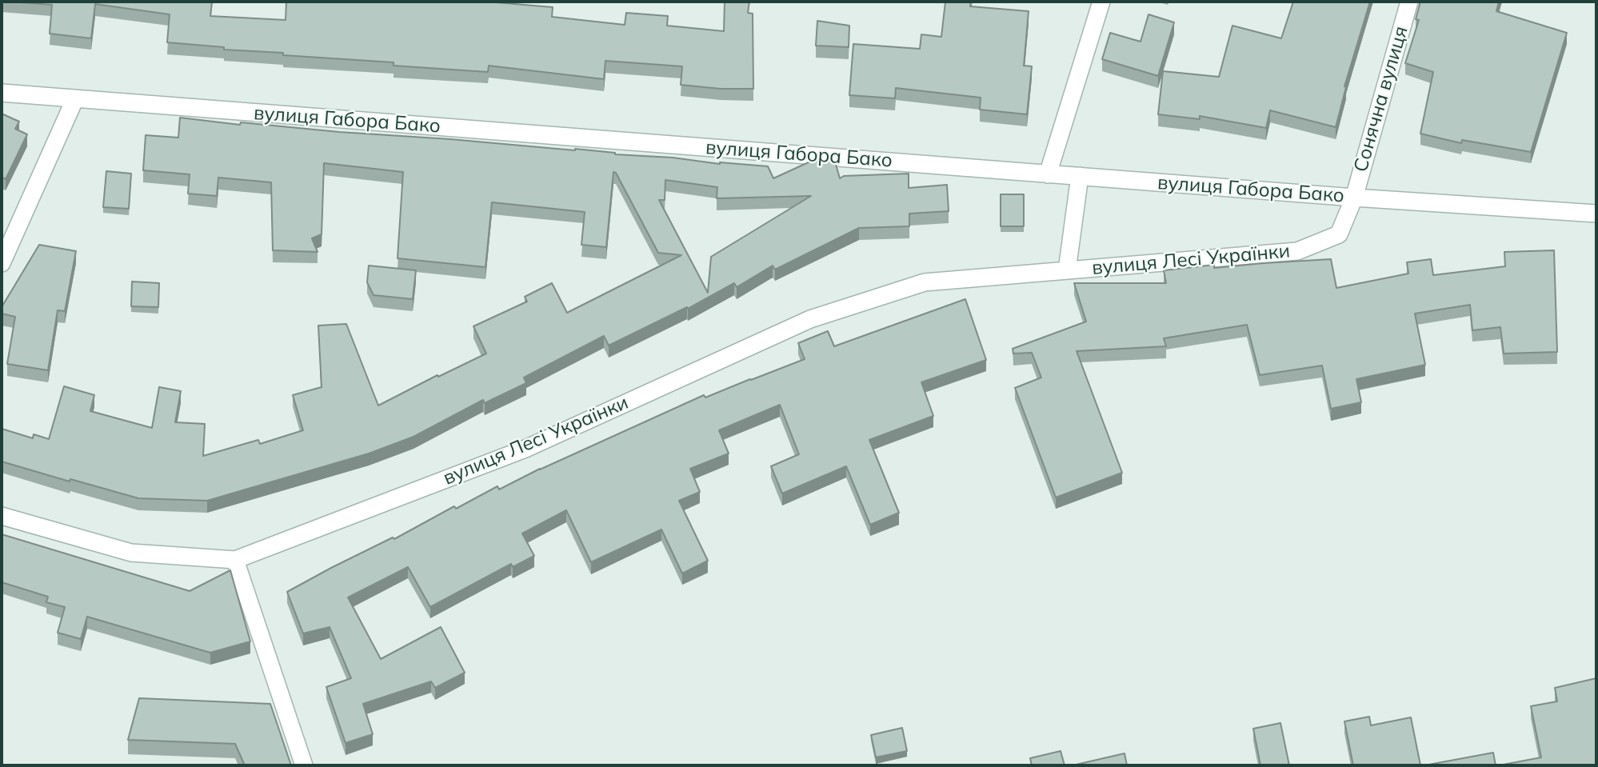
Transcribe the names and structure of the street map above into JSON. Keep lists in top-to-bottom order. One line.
{"streets":{"street":["Сонячна вулиця","вулиця Габора Бако","вулиця Лесі Українки"]},"crossings":[["Сонячна вулиця","вулиця Габора Бако"],["Сонячна вулиця","вулиця Лесі Українки"],["вулиця Габора Бако","вулиця Лесі Українки"]]}
